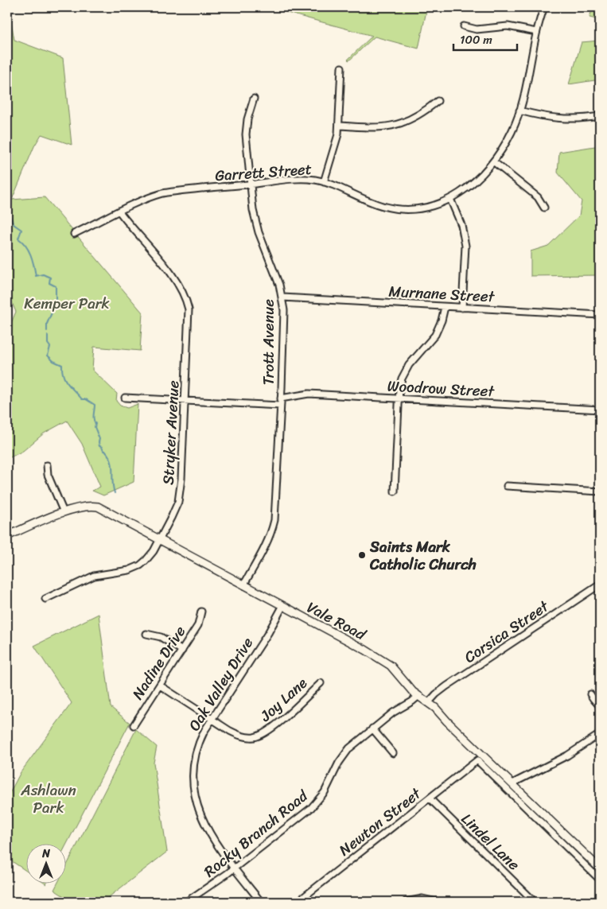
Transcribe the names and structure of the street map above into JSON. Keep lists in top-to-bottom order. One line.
{"streets":{"main road":["Vale Road"],"street":["Garrett Street","Murnane Street","Trott Avenue","Woodrow Street","Stryker Avenue","Corsica Street","Nadine Drive","Oak Valley Drive","Joy Lane","Newton Street","Rocky Branch Road","Lindel Lane"]},"crossings":[["Garrett Street","Trott Avenue"],["Garrett Street","Stryker Avenue"],["Murnane Street","Trott Avenue"],["Trott Avenue","Woodrow Street"],["Trott Avenue","Vale Road"],["Stryker Avenue","Vale Road"],["Vale Road","Corsica Street"],["Vale Road","Oak Valley Drive"],["Vale Road","Rocky Branch Road"],["Nadine Drive","Joy Lane"],["Oak Valley Drive","Joy Lane"],["Oak Valley Drive","Rocky Branch Road"],["Newton Street","Lindel Lane"]],"parks":["Kemper Park","Ashlawn Park"],"places":["Saints Mark Catholic Church"],"scale_bar":"100 m","north":"top"}
